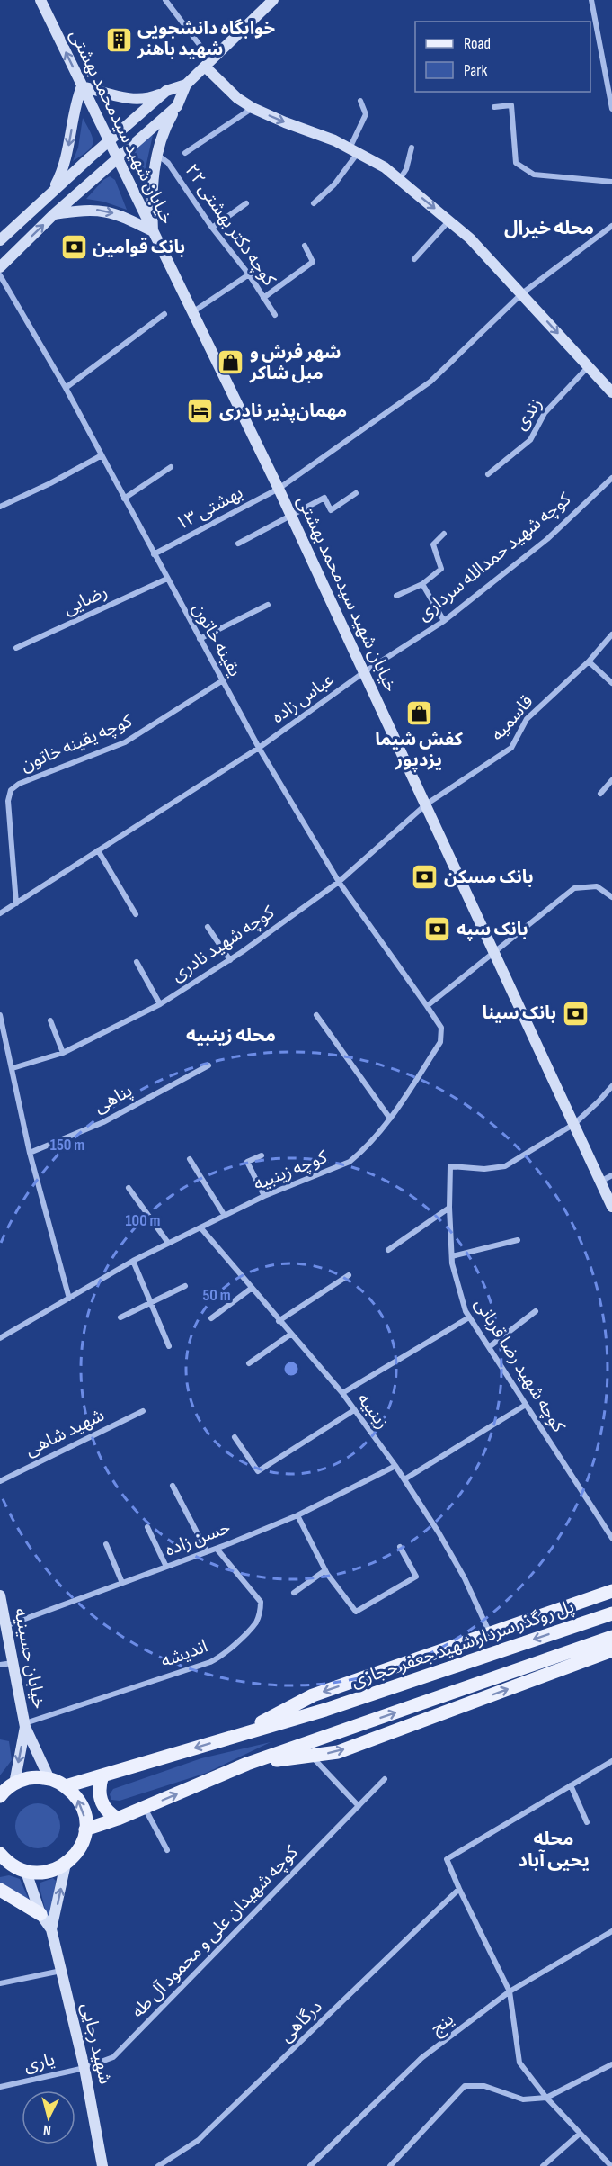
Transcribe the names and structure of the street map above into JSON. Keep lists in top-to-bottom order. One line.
{"streets":{"main road":["خیابان شهید سیدمحمد بهشتی","پل روگذر سردار شهید جعفر حجازی","خیابان حسینیه","شهید رجایی"],"street":["کوچه دکتر بهشتی ۲۲","زندی","بهشتی ۱۳","کوچه شهید حمدالله سرداری","رضایی","یقینه خاتون","عباس زاده","قاسمیه","کوچه یقینه خاتون","کوچه شهید نادری","پناهی","کوچه زینبیه","کوچه شهید رضا قربانی","زینبیه","شهید شاهی","حسن زاده","اندیشه","کوچه شهیدان علی و محمود آل طه","درگاهی","ینج","یاری"]},"crossings":[["خیابان شهید سیدمحمد بهشتی","بهشتی ۱۳"],["خیابان شهید سیدمحمد بهشتی","کوچه شهید حمدالله سرداری"],["خیابان شهید سیدمحمد بهشتی","عباس زاده"],["خیابان شهید سیدمحمد بهشتی","قاسمیه"],["خیابان شهید سیدمحمد بهشتی","کوچه شهید نادری"],["خیابان شهید سیدمحمد بهشتی","کوچه شهید رضا قربانی"],["بهشتی ۱۳","یقینه خاتون"],["کوچه شهید حمدالله سرداری","عباس زاده"],["رضایی","یقینه خاتون"],["یقینه خاتون","عباس زاده"],["یقینه خاتون","کوچه یقینه خاتون"],["یقینه خاتون","کوچه شهید نادری"],["یقینه خاتون","کوچه زینبیه"],["قاسمیه","کوچه شهید نادری"],["کوچه زینبیه","زینبیه"],["زینبیه","حسن زاده"],["حسن زاده","اندیشه"],["حسن زاده","خیابان حسینیه"],["اندیشه","خیابان حسینیه"],["کوچه شهیدان علی و محمود آل طه","شهید رجایی"],["کوچه شهیدان علی و محمود آل طه","یاری"],["شهید رجایی","یاری"]],"districts":["محله خیرال","محله زینبیه","محله یحیی آباد"],"places":{"building":["خوابگاه دانشجویی شهید باهنر"],"bank":["بانک قوامین","بانک مسکن","بانک سپه","بانک سینا"],"shop":["شهر فرش و مبل شاکر","کفش شیما یزدپور"],"hotel":["مهمان‌پذیر نادری"]},"legend":["Road","Park"],"north":"bottom","rings":["150 m","100 m","50 m"]}
